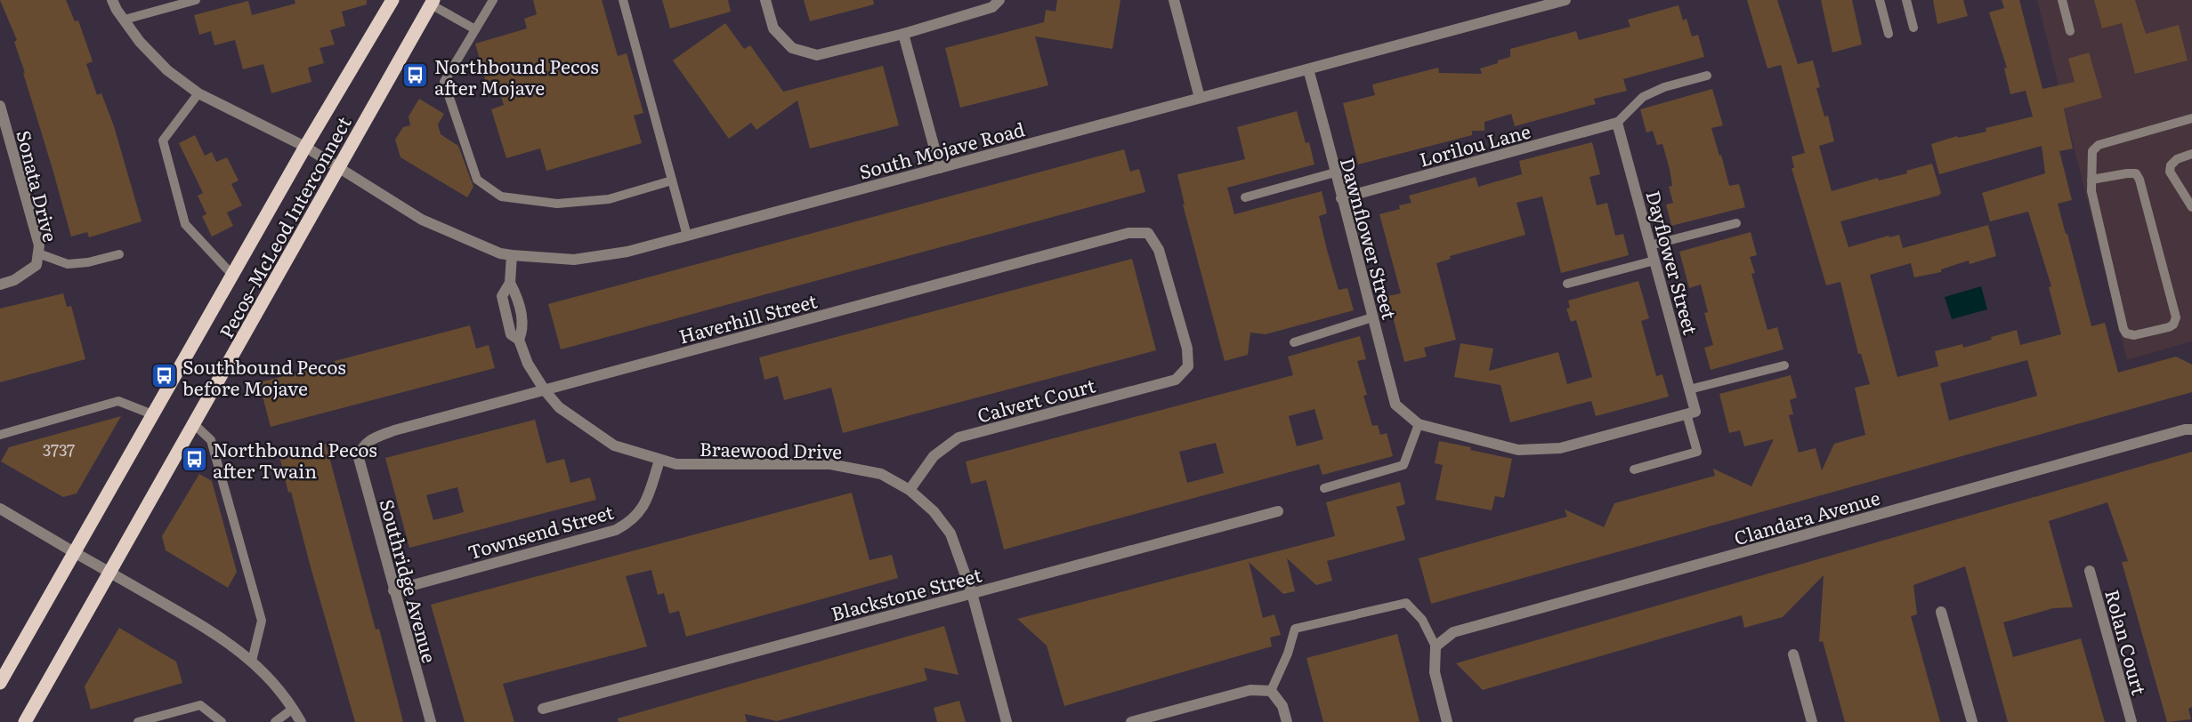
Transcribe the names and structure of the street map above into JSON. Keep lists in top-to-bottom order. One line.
{"streets":{"main road":["Pecos–McLeod Interconnect"],"street":["Lorilou Lane","South Mojave Road","Sonata Drive","Dawnflower Street","Dayflower Street","Haverhill Street","Calvert Court","Braewood Drive","Clandara Avenue","Townsend Street","Southridge Avenue","Blackstone Street","Rolan Court"]},"crossings":[["Lorilou Lane","Dawnflower Street"],["Lorilou Lane","Dayflower Street"],["South Mojave Road","Pecos–McLeod Interconnect"],["South Mojave Road","Dawnflower Street"],["South Mojave Road","Braewood Drive"],["Haverhill Street","Calvert Court"],["Haverhill Street","Braewood Drive"],["Haverhill Street","Southridge Avenue"],["Calvert Court","Braewood Drive"],["Braewood Drive","Townsend Street"],["Braewood Drive","Blackstone Street"],["Townsend Street","Southridge Avenue"]],"places":{"bus stop":["Northbound Pecos after Mojave","Southbound Pecos before Mojave","Northbound Pecos after Twain"]},"house_numbers":["3737"]}
